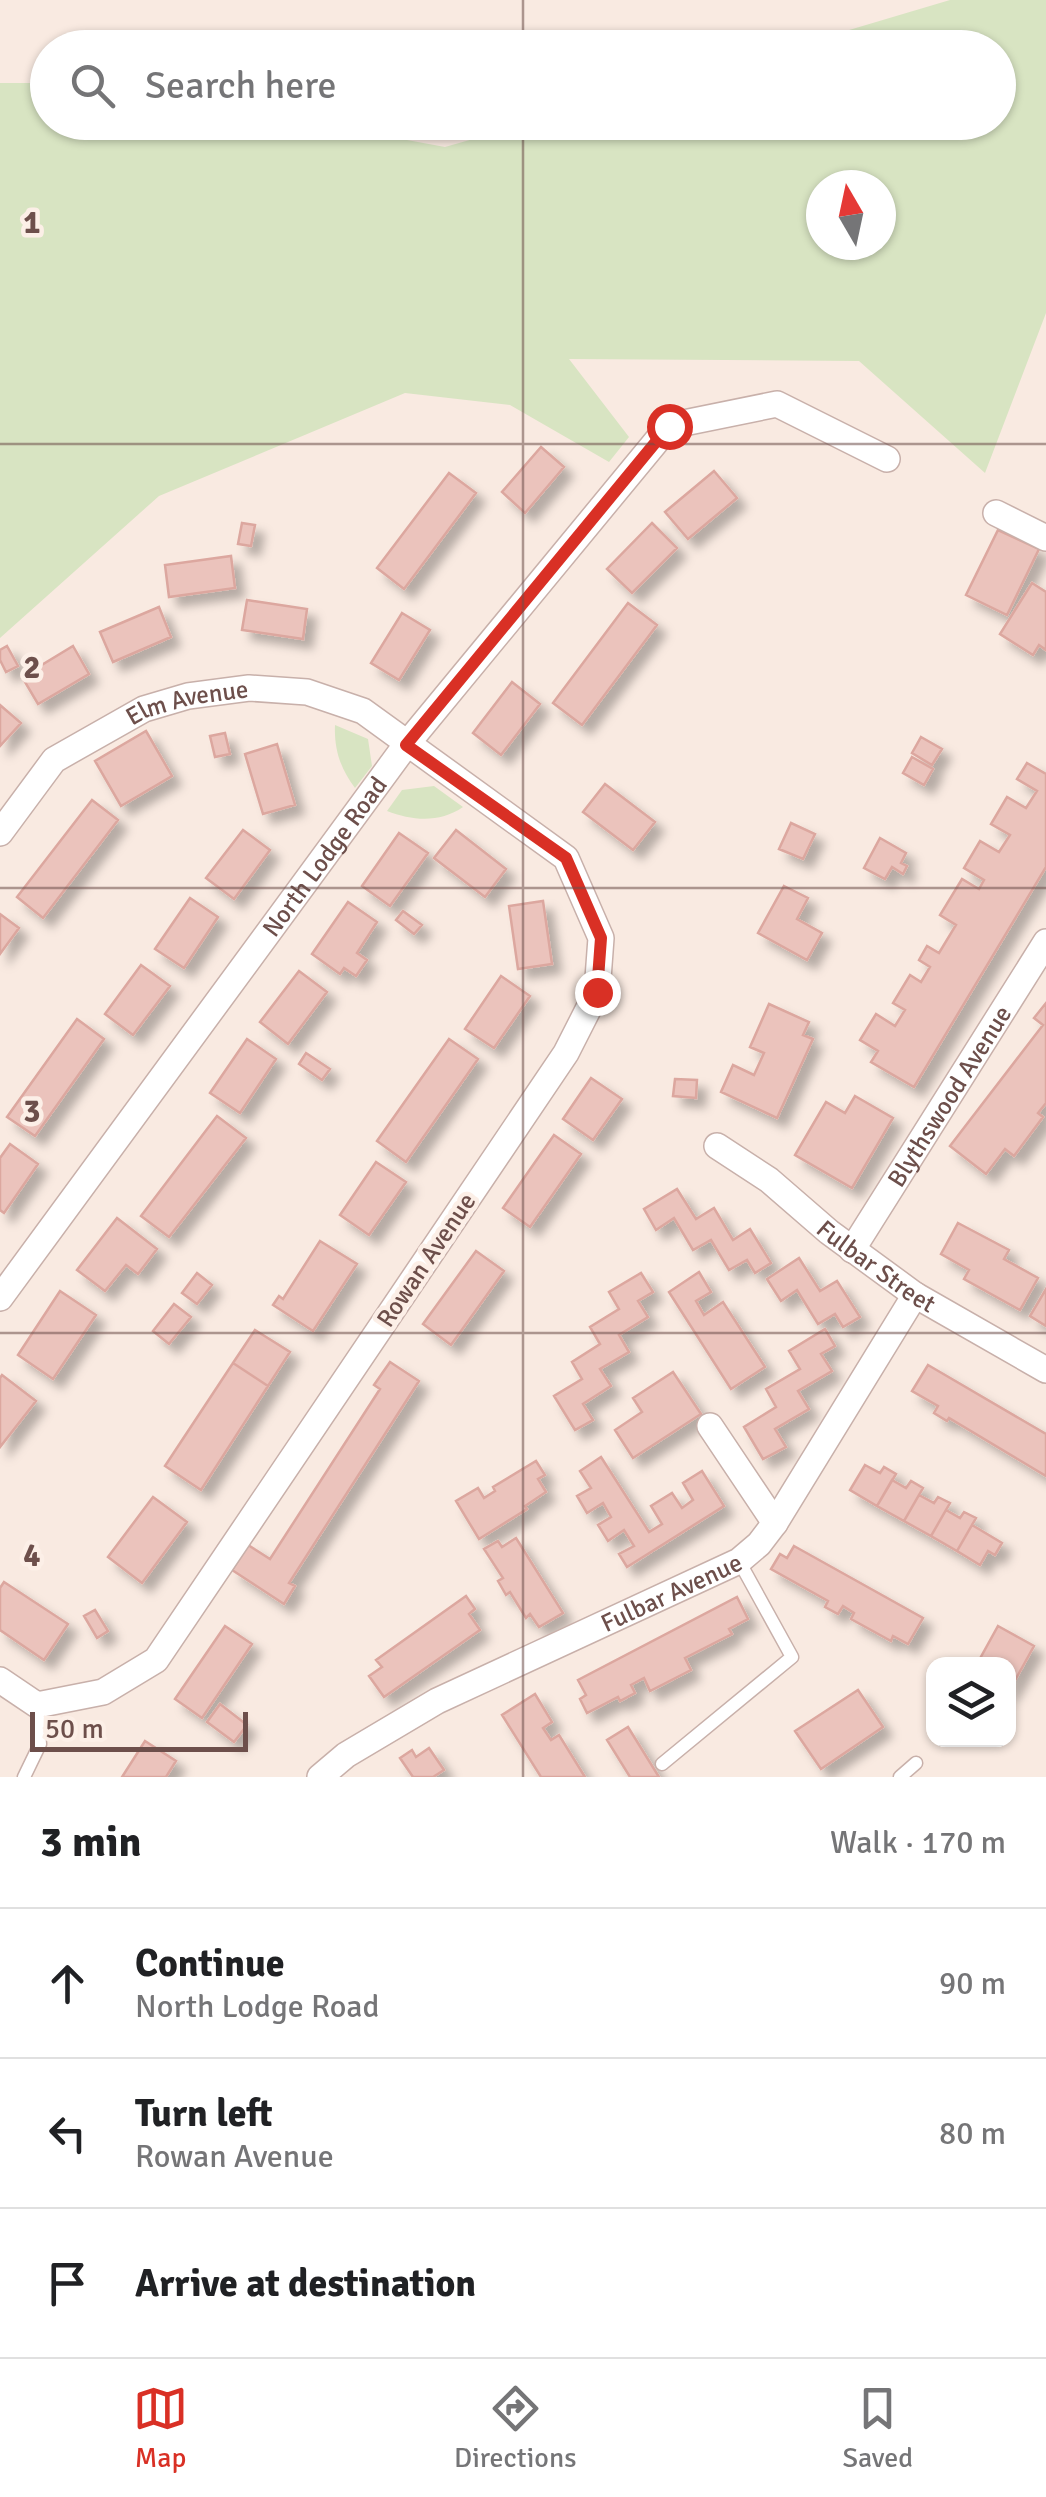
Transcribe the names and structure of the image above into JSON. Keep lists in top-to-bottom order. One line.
{"streets":{"street":["Elm Avenue","North Lodge Road","Blythswood Avenue","Rowan Avenue","Fulbar Street","Fulbar Avenue"]},"crossings":[["Elm Avenue","North Lodge Road"],["Elm Avenue","Rowan Avenue"],["North Lodge Road","Rowan Avenue"],["Blythswood Avenue","Fulbar Street"],["Fulbar Street","Fulbar Avenue"]],"scale_bar":"50 m","north":"top","page":{"search":"Search here","scale":"50 m","heading":["3 min","Walk · 170 m"],"list":[["Continue","North Lodge Road","90 m"],["Turn left","Rowan Avenue","80 m"],"Arrive at destination"],"nav":["Map","Directions","Saved"]},"grid":{"rows":["1","2","3","4"]}}
